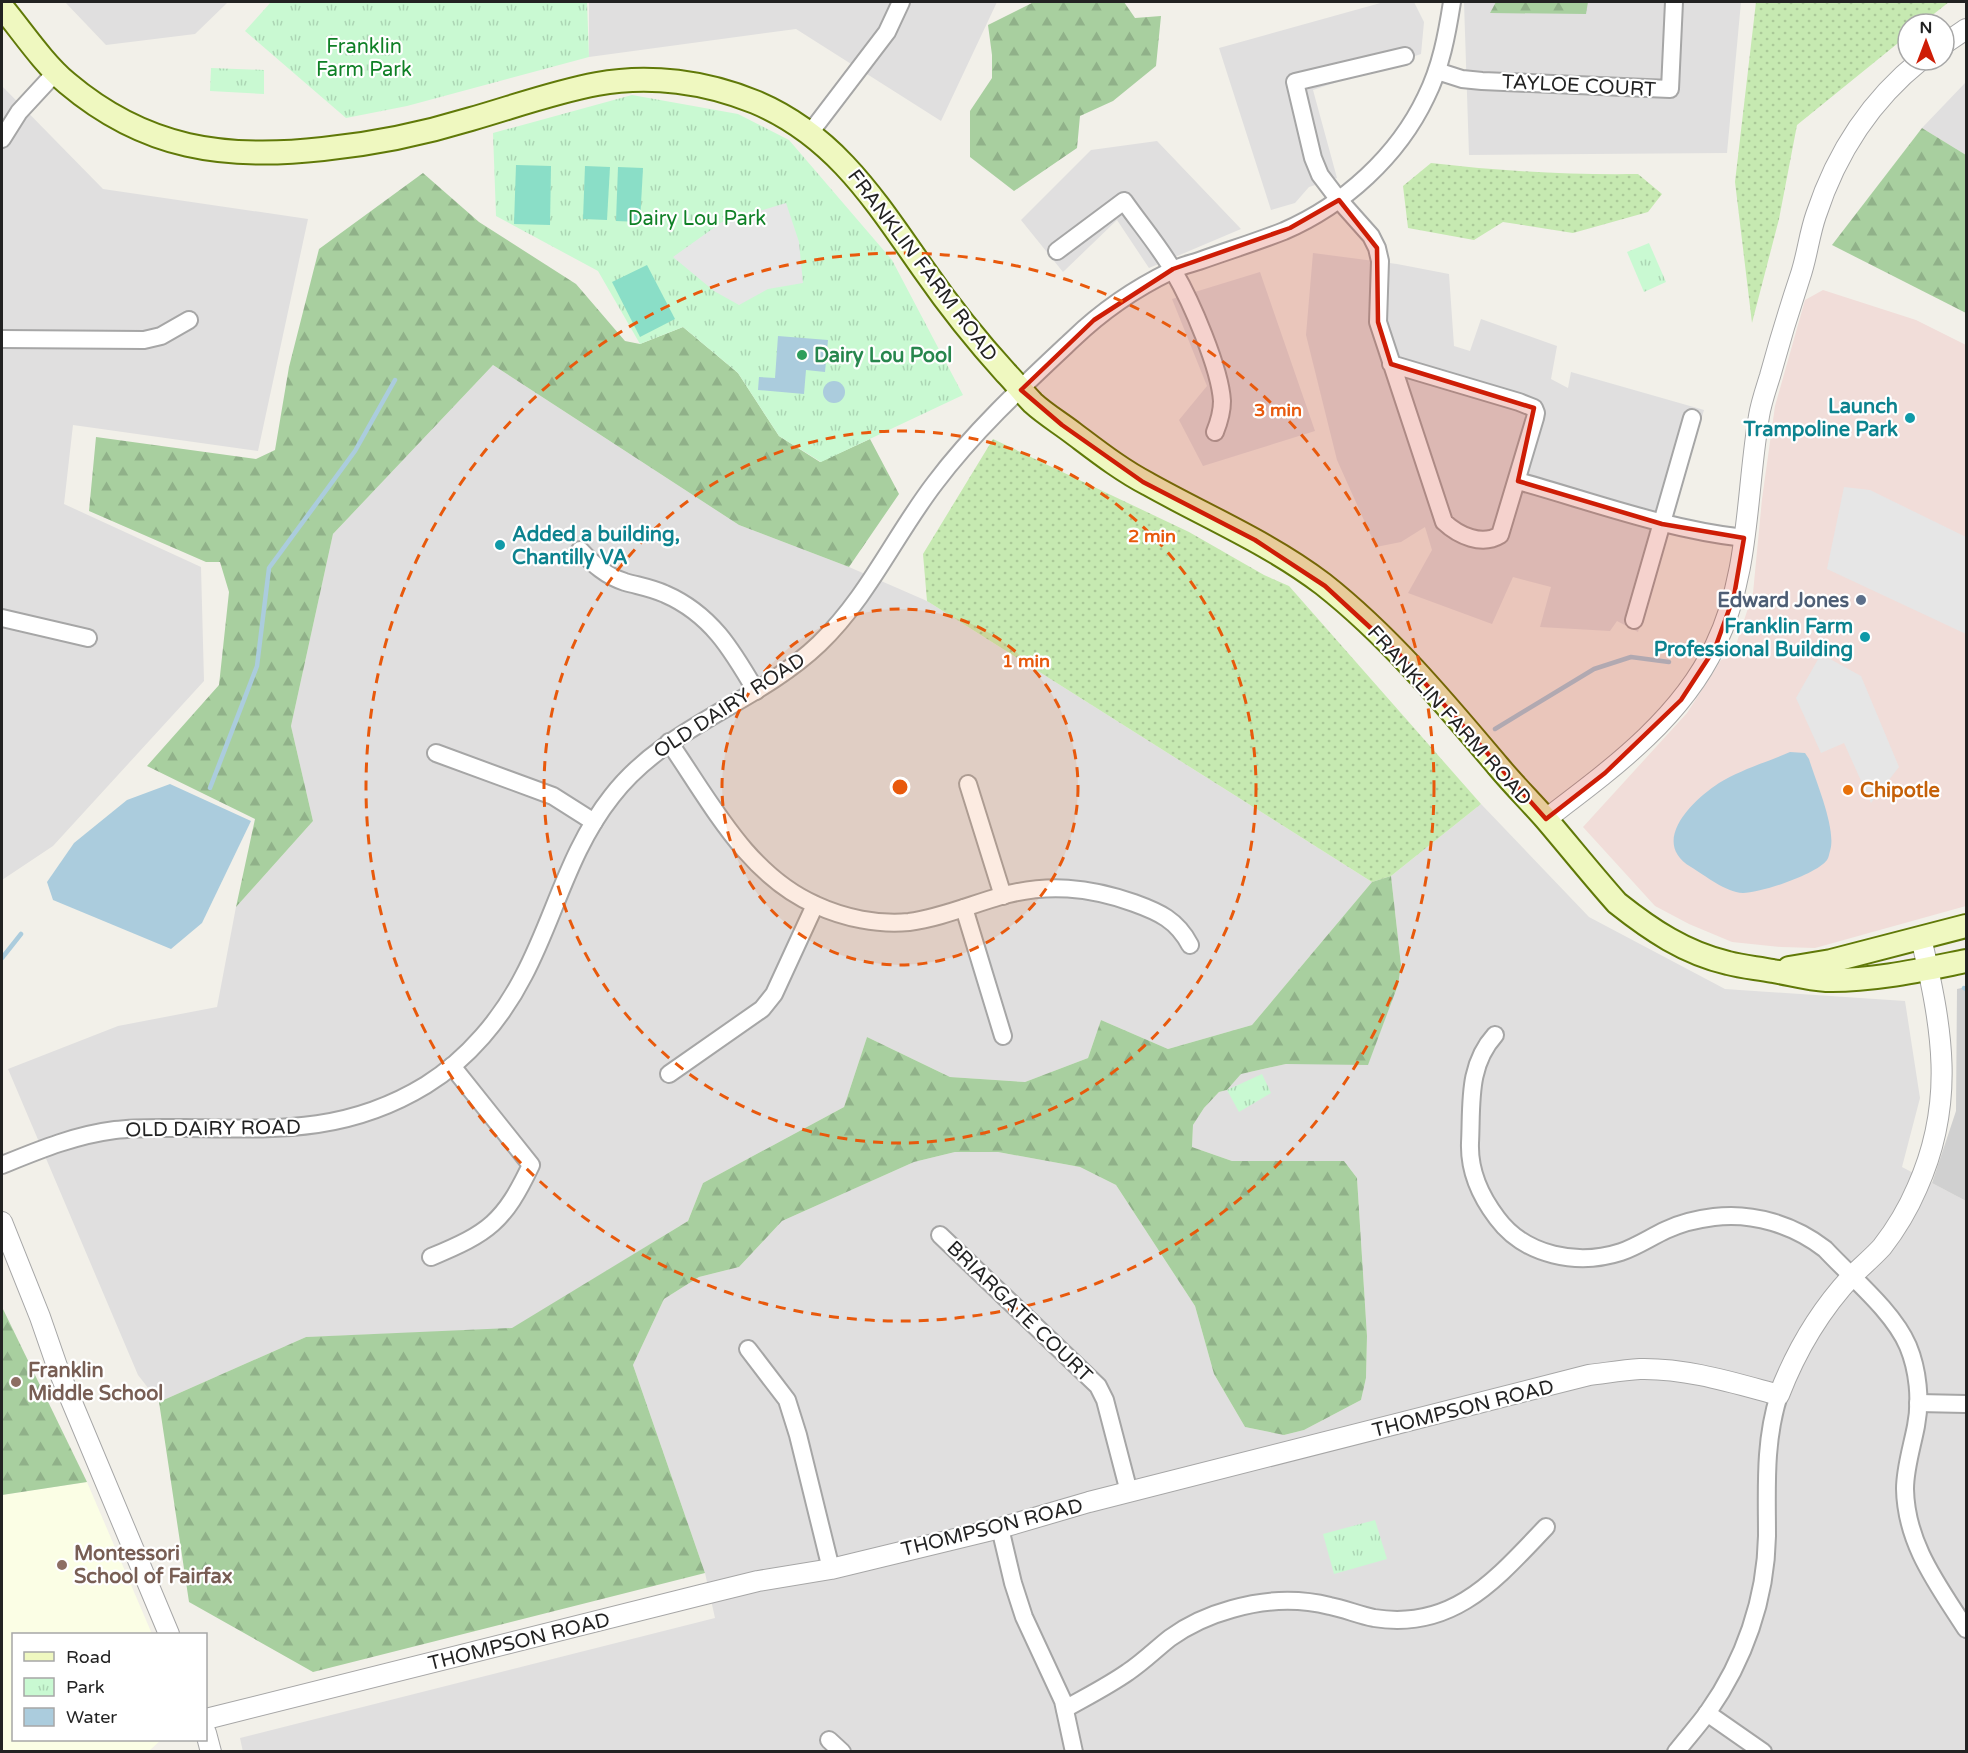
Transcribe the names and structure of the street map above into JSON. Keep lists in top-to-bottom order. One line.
{"streets":{"main road":["FRANKLIN FARM ROAD"],"street":["TAYLOE COURT","OLD DAIRY ROAD","BRIARGATE COURT","THOMPSON ROAD"]},"crossings":[["TAYLOE COURT","OLD DAIRY ROAD"],["FRANKLIN FARM ROAD","OLD DAIRY ROAD"],["BRIARGATE COURT","THOMPSON ROAD"]],"parks":["Franklin Farm Park","Dairy Lou Park"],"places":["Dairy Lou Pool","Launch Trampoline Park","Added a building, Chantilly VA","Edward Jones","Franklin Farm Professional Building","Chipotle","Franklin Middle School","Montessori School of Fairfax"],"legend":["Road","Park","Water"],"north":"top","rings":["3 min","2 min","1 min"]}
